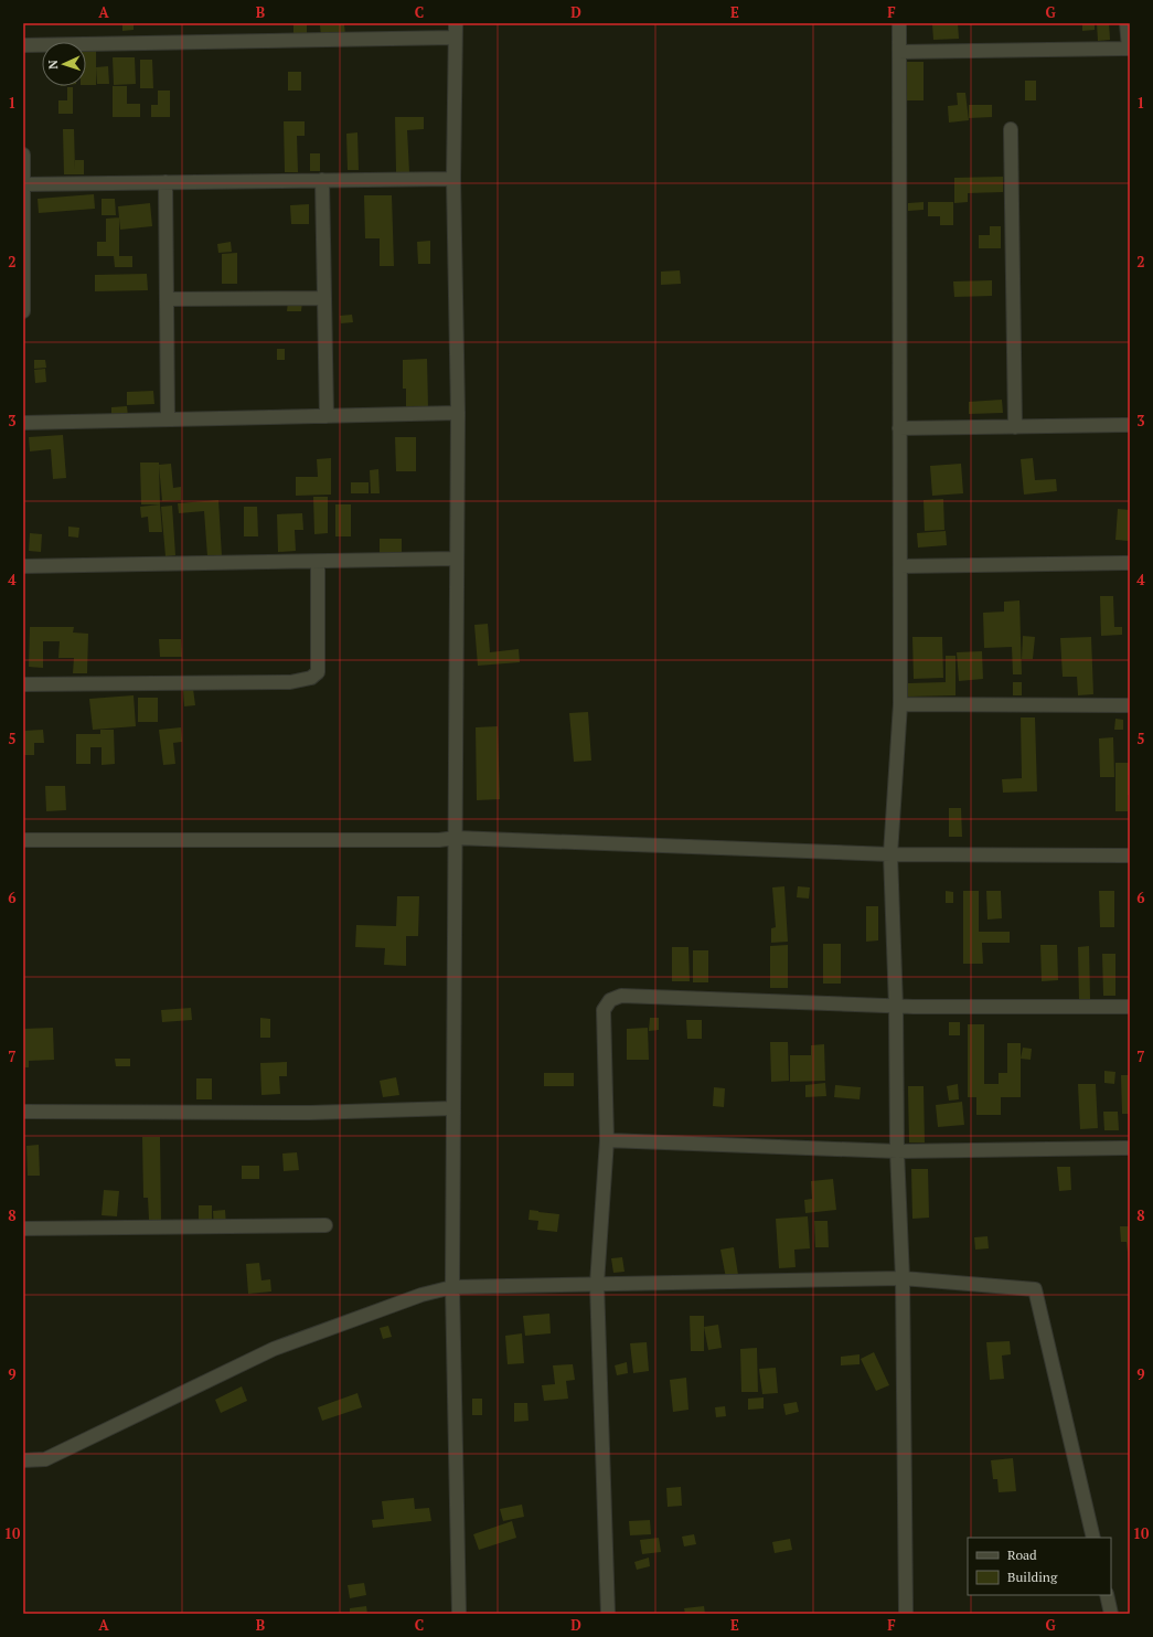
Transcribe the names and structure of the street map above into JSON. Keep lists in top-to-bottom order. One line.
{"legend":["Road","Building"],"north":"left","grid":{"columns":["A","B","C","D","E","F","G"],"rows":["1","2","3","4","5","6","7","8","9","10"]}}
